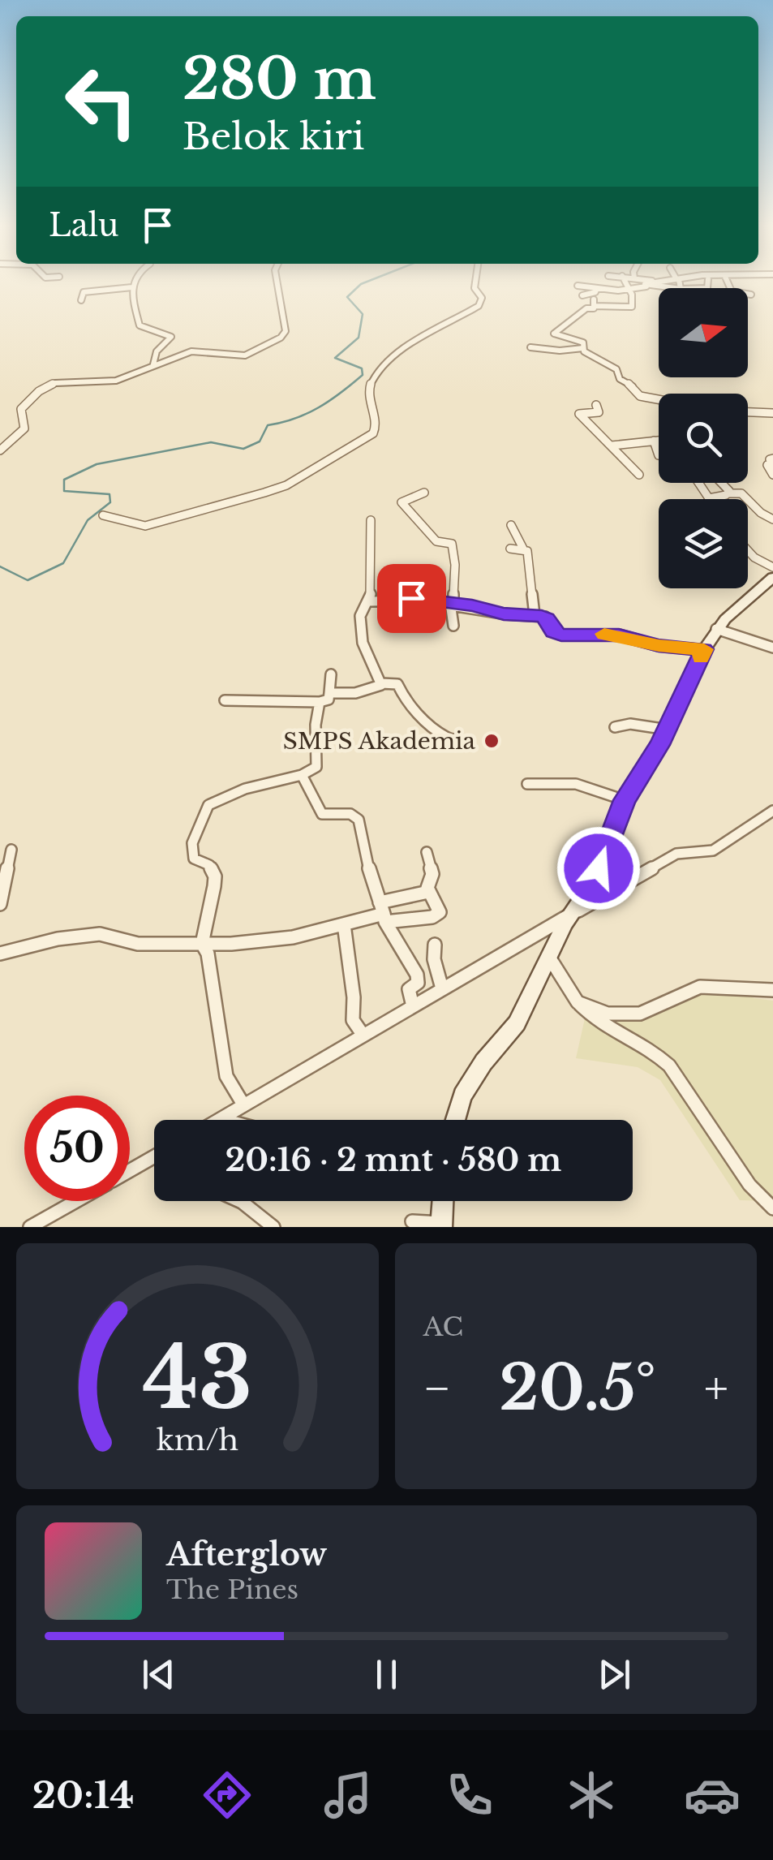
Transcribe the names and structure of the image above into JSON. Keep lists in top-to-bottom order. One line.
{"places":["SMPS Akademia"],"north":"right","page":{"turn":["280 m","Belok kiri"],"then":"Lalu","limit":"50","trip":"20:16 · 2 mnt · 580 m","tile":"AC","heat":["−","20.5°","+"],"song":["Afterglow","The Pines"],"tabs":"20:14","gauge":["43","km/h"]}}
